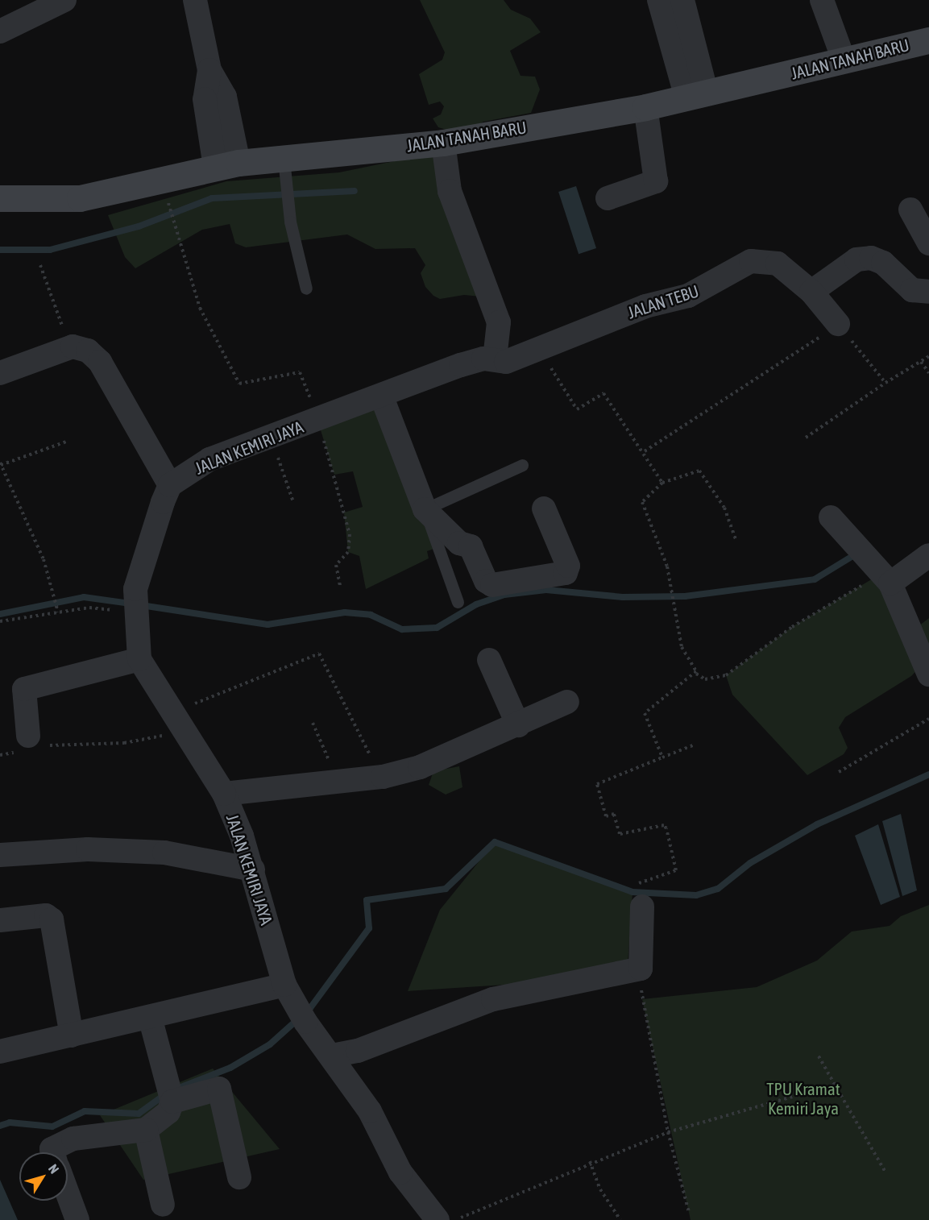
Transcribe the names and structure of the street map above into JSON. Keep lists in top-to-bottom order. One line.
{"streets":{"main road":["JALAN TANAH BARU"],"street":["JALAN TEBU","JALAN KEMIRI JAYA"]},"crossings":[["JALAN TEBU","JALAN KEMIRI JAYA"]],"parks":["TPU Kramat Kemiri Jaya"],"north":"top right"}
